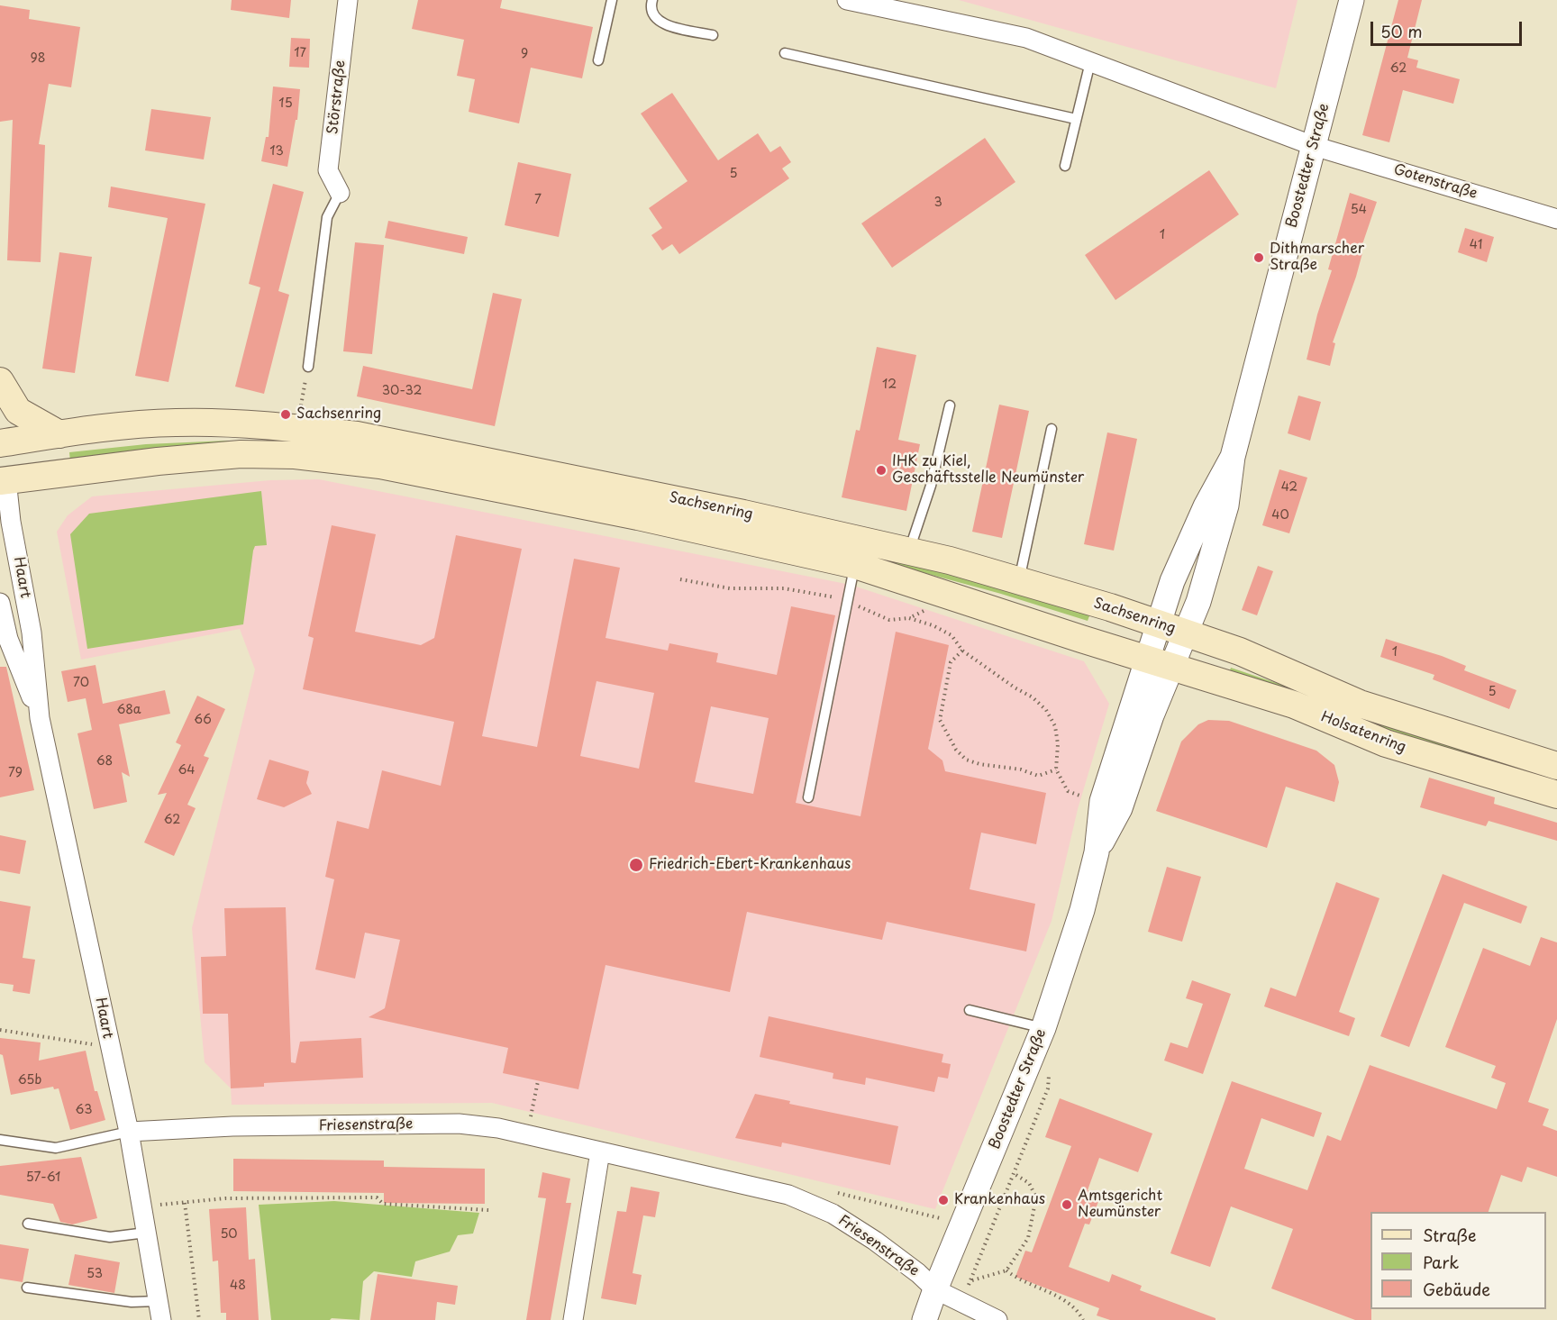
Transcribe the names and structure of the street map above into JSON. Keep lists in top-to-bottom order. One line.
{"streets":{"main road":["Sachsenring","Haart","Holsatenring"],"street":["Störstraße","Boostedter Straße","Gotenstraße","Friesenstraße"]},"crossings":[["Boostedter Straße","Gotenstraße"],["Boostedter Straße","Sachsenring"],["Boostedter Straße","Holsatenring"],["Boostedter Straße","Friesenstraße"],["Sachsenring","Haart"],["Sachsenring","Holsatenring"],["Haart","Friesenstraße"]],"places":["Dithmarscher Straße","Sachsenring","IHK zu Kiel, Geschäftsstelle Neumünster","Friedrich-Ebert-Krankenhaus","Krankenhaus","Amtsgericht Neumünster"],"house_numbers":["17","9","98","62","15","13","5","7","3","54","1","41","12","30-32","42","40","1","70","5","68a","66","68","64","79","62","65b","63","57-61","50","53","48"],"legend":["Straße","Park","Gebäude"],"scale_bar":"50 m"}
